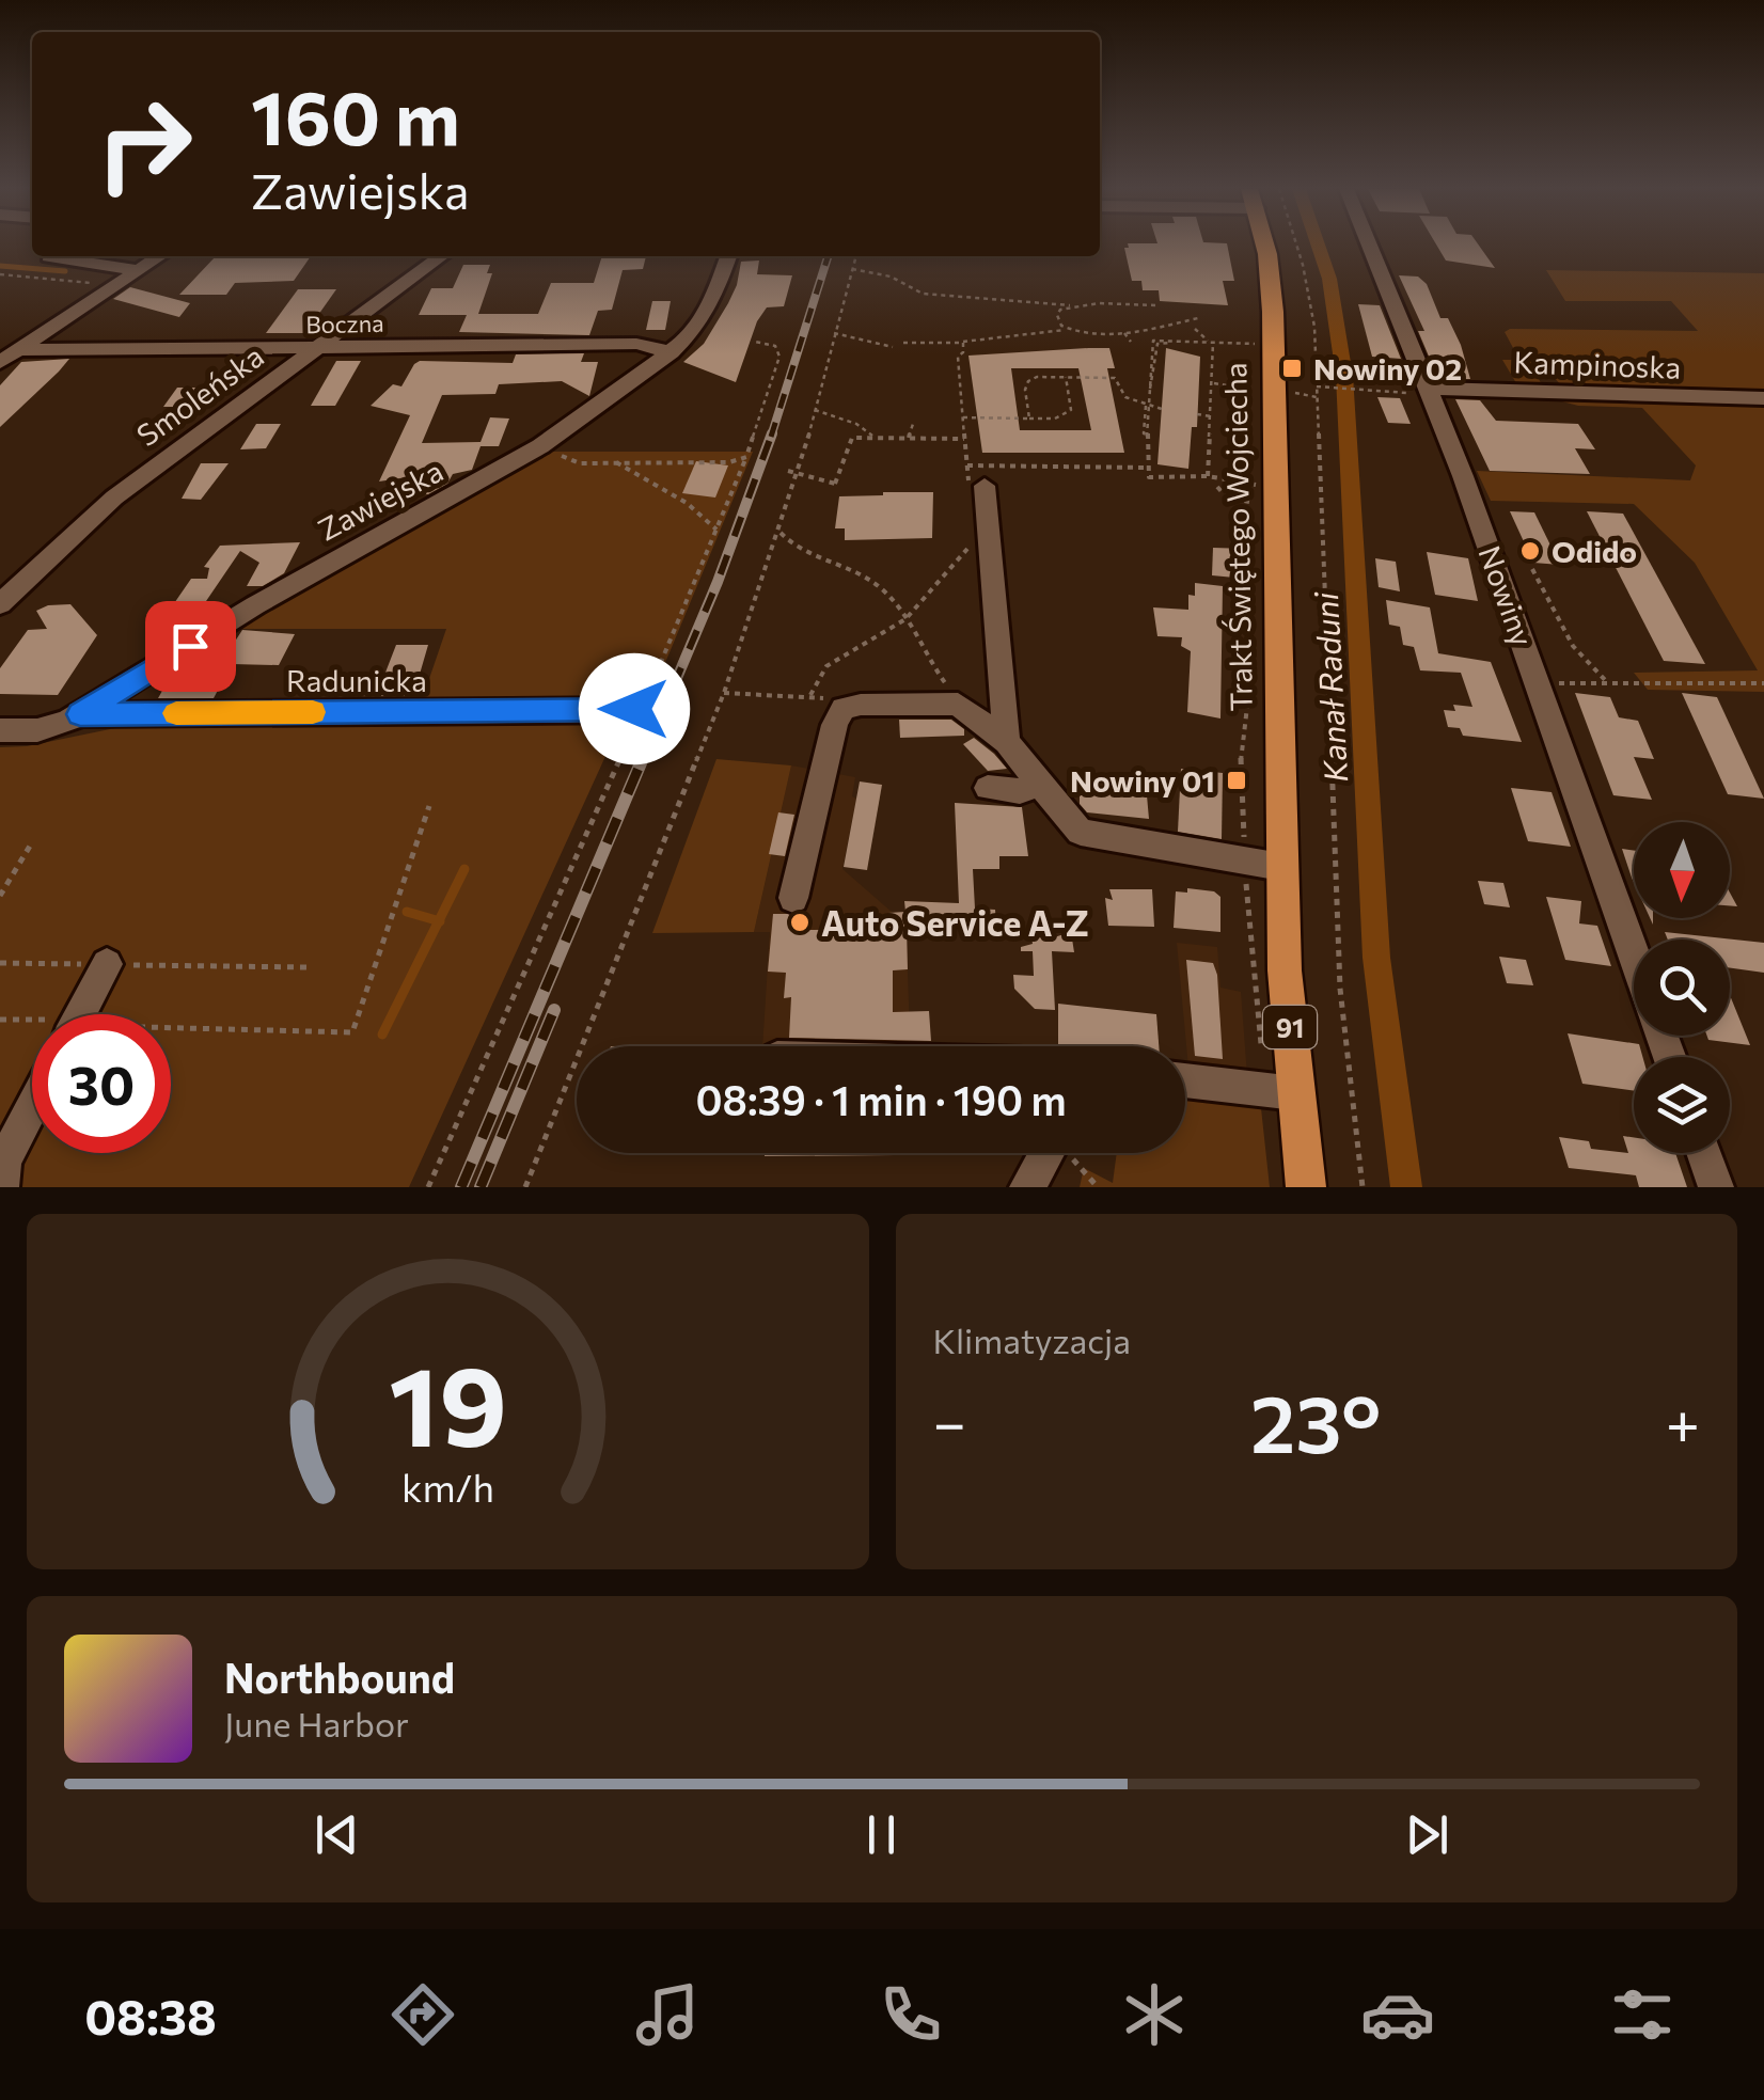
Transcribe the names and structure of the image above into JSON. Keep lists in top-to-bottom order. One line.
{"streets":{"main road":["Trakt Świętego Wojciecha","91"],"street":["Boczna","Kampinoska","Smoleńska","Zawiejska","Nowiny","Radunicka"]},"crossings":[["Boczna","Smoleńska"],["Boczna","Zawiejska"],["Kampinoska","Nowiny"],["Zawiejska","Radunicka"]],"water":["Kanał Raduni"],"places":{"transit":["Nowiny 02","Nowiny 01"],"other":["Odido","Auto Service A-Z"]},"north":"bottom","page":{"turn":["160 m","Zawiejska"],"limit":"30","trip":"08:39 · 1 min · 190 m","tile":"Klimatyzacja","heat":["−","23°","+"],"song":["Northbound","June Harbor"],"tabs":"08:38","gauge":["19","km/h"]}}
